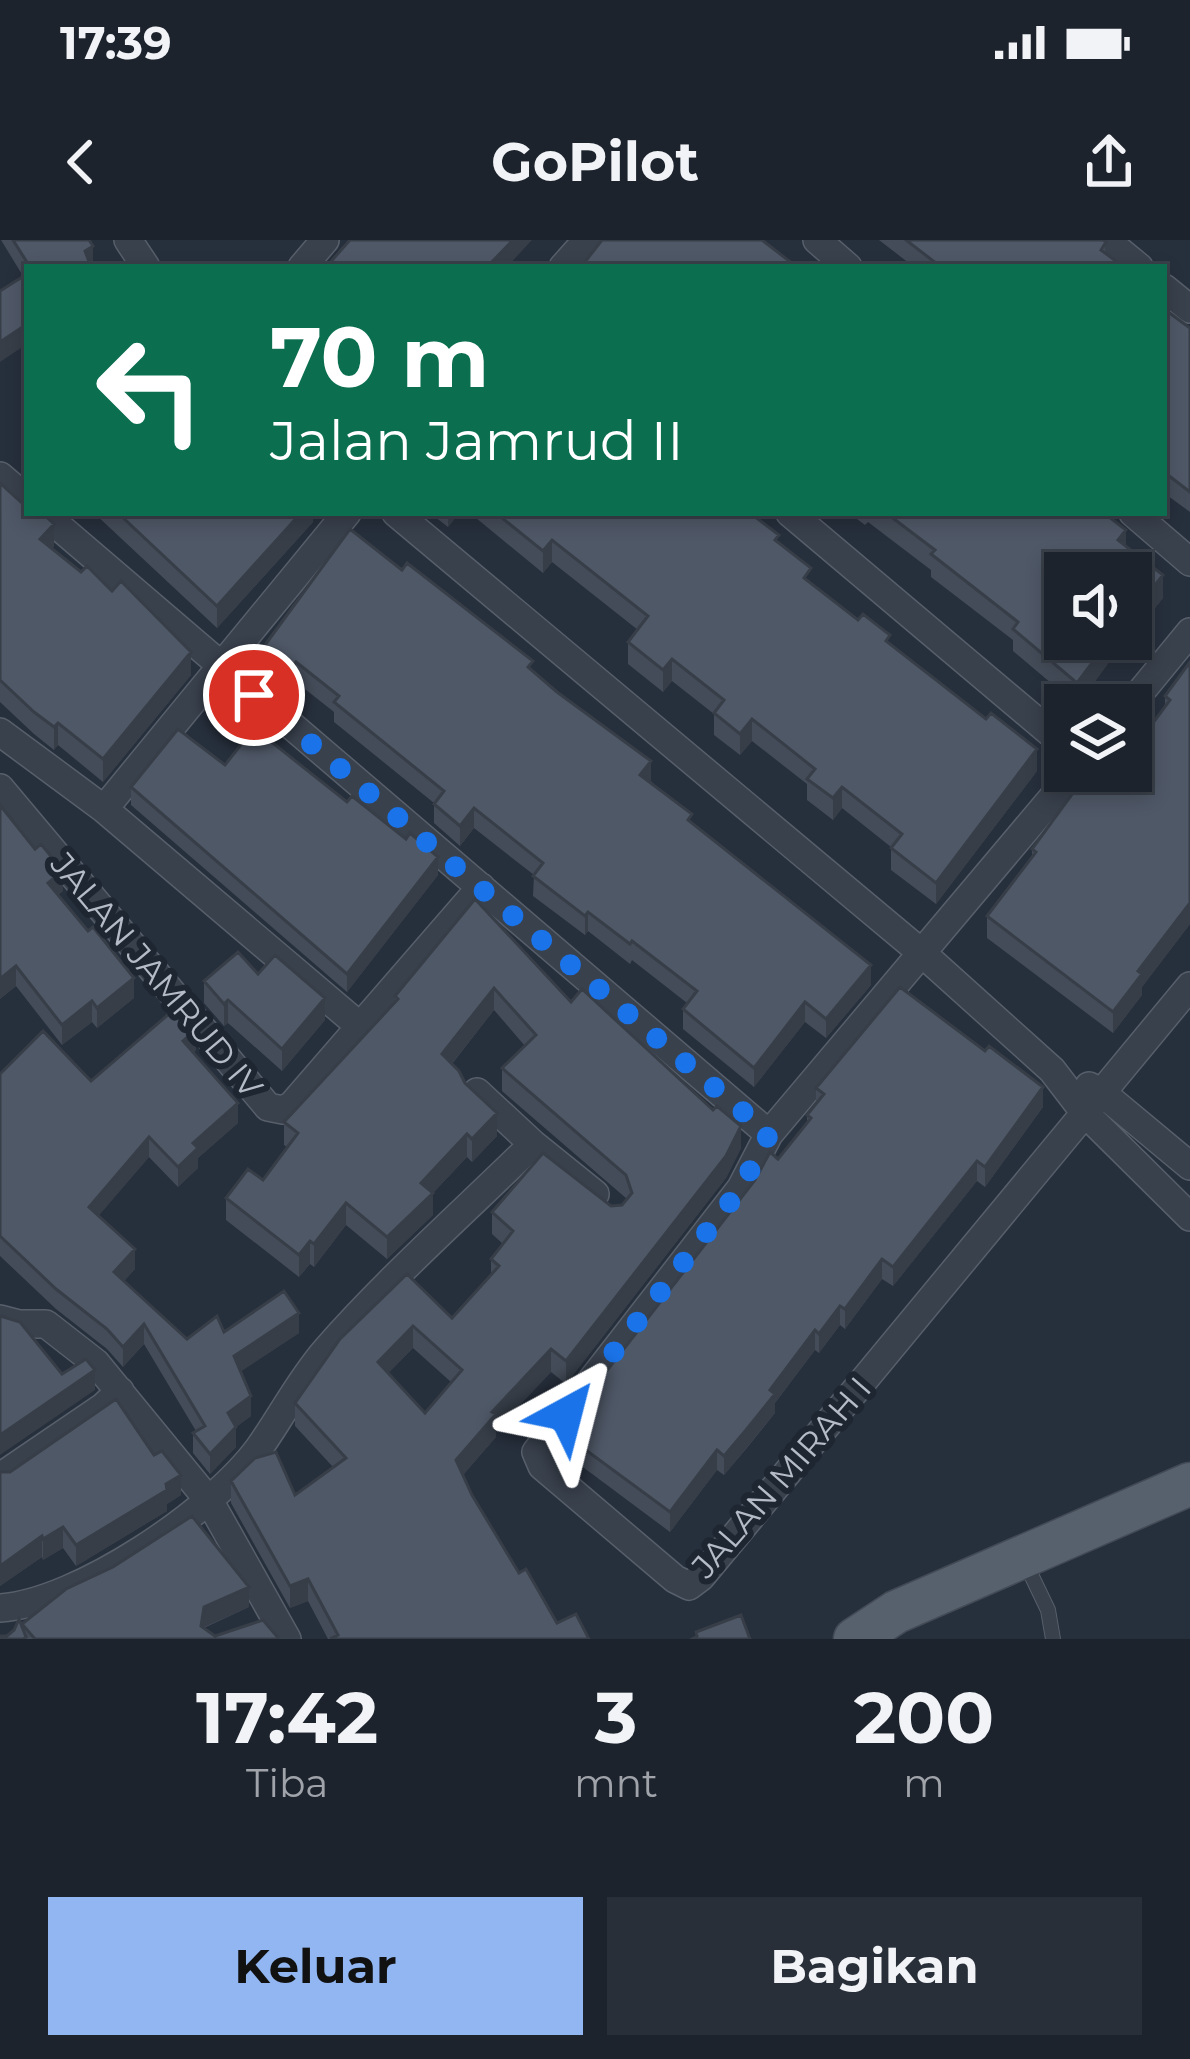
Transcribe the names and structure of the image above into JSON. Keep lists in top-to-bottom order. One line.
{"streets":{"street":["JALAN JAMRUD IV","JALAN MIRAH I"]},"page":{"status":"17:39","header":"GoPilot","turn":["70 m","Jalan Jamrud II"],"eta":["17:42","Tiba","3","mnt","200","m"],"buttons":["Keluar","Bagikan"]}}
